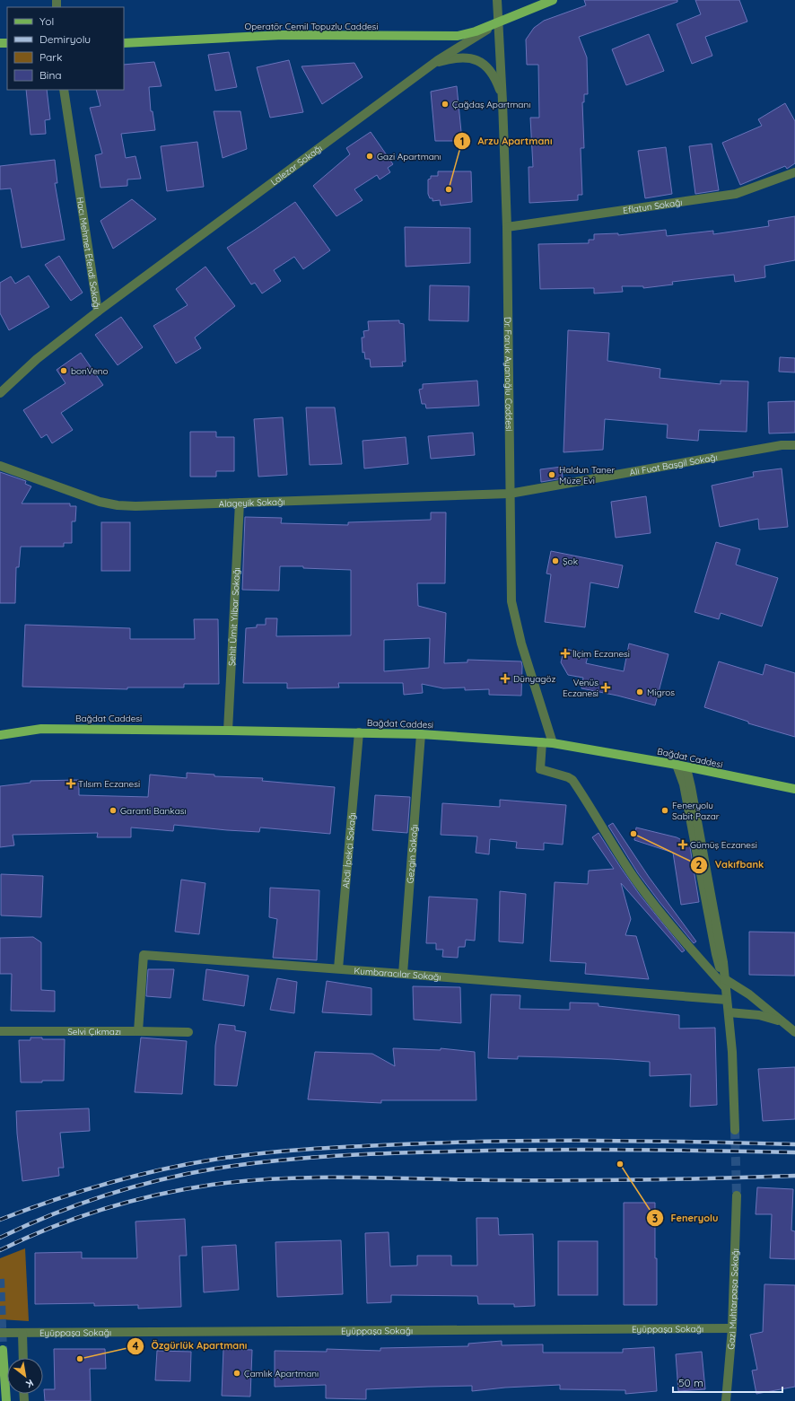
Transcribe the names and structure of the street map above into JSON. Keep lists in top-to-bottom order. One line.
{"streets":{"main road":["Operatör Cemil Topuzlu Caddesi","Bağdat Caddesi"],"street":["Lalezar Sokağı","Eflatun Sokağı","Hacı Mehmet Efendi Sokağı","Dr. Faruk Ayanoğlu Caddesi","Ali Fuat Başgil Sokağı","Alageyik Sokağı","Şehit Ümit Yılbar Sokağı","Abdi İpekçi Sokağı","Gezgin Sokağı","Kumbaracılar Sokağı","Selvi Çıkmazı","Gazi Muhtarpaşa Sokağı","Eyüppaşa Sokağı"]},"crossings":[["Operatör Cemil Topuzlu Caddesi","Lalezar Sokağı"],["Operatör Cemil Topuzlu Caddesi","Dr. Faruk Ayanoğlu Caddesi"],["Lalezar Sokağı","Hacı Mehmet Efendi Sokağı"],["Lalezar Sokağı","Dr. Faruk Ayanoğlu Caddesi"],["Eflatun Sokağı","Dr. Faruk Ayanoğlu Caddesi"],["Dr. Faruk Ayanoğlu Caddesi","Ali Fuat Başgil Sokağı"],["Dr. Faruk Ayanoğlu Caddesi","Alageyik Sokağı"],["Dr. Faruk Ayanoğlu Caddesi","Bağdat Caddesi"],["Ali Fuat Başgil Sokağı","Alageyik Sokağı"],["Alageyik Sokağı","Şehit Ümit Yılbar Sokağı"],["Şehit Ümit Yılbar Sokağı","Bağdat Caddesi"],["Bağdat Caddesi","Abdi İpekçi Sokağı"],["Bağdat Caddesi","Gezgin Sokağı"],["Abdi İpekçi Sokağı","Kumbaracılar Sokağı"],["Gezgin Sokağı","Kumbaracılar Sokağı"],["Kumbaracılar Sokağı","Selvi Çıkmazı"],["Gazi Muhtarpaşa Sokağı","Eyüppaşa Sokağı"]],"places":{"other":["Çağdaş Apartmanı","Gazi Apartmanı","Arzu Apartmanı","bonVeno","Haldun Taner Müze Evi","Şok","Migros","Garanti Bankası","Feneryolu Sabit Pazar","Vakıfbank","Feneryolu","Özgürlük Apartmanı","Çamlık Apartmanı"],"health":["İlçim Eczanesi","Dünyagöz","Venüs Eczanesi","Tılsım Eczanesi","Gümüş Eczanesi"]},"legend":["Yol","Demiryolu","Park","Bina"],"scale_bar":"50 m","north":"bottom right"}
